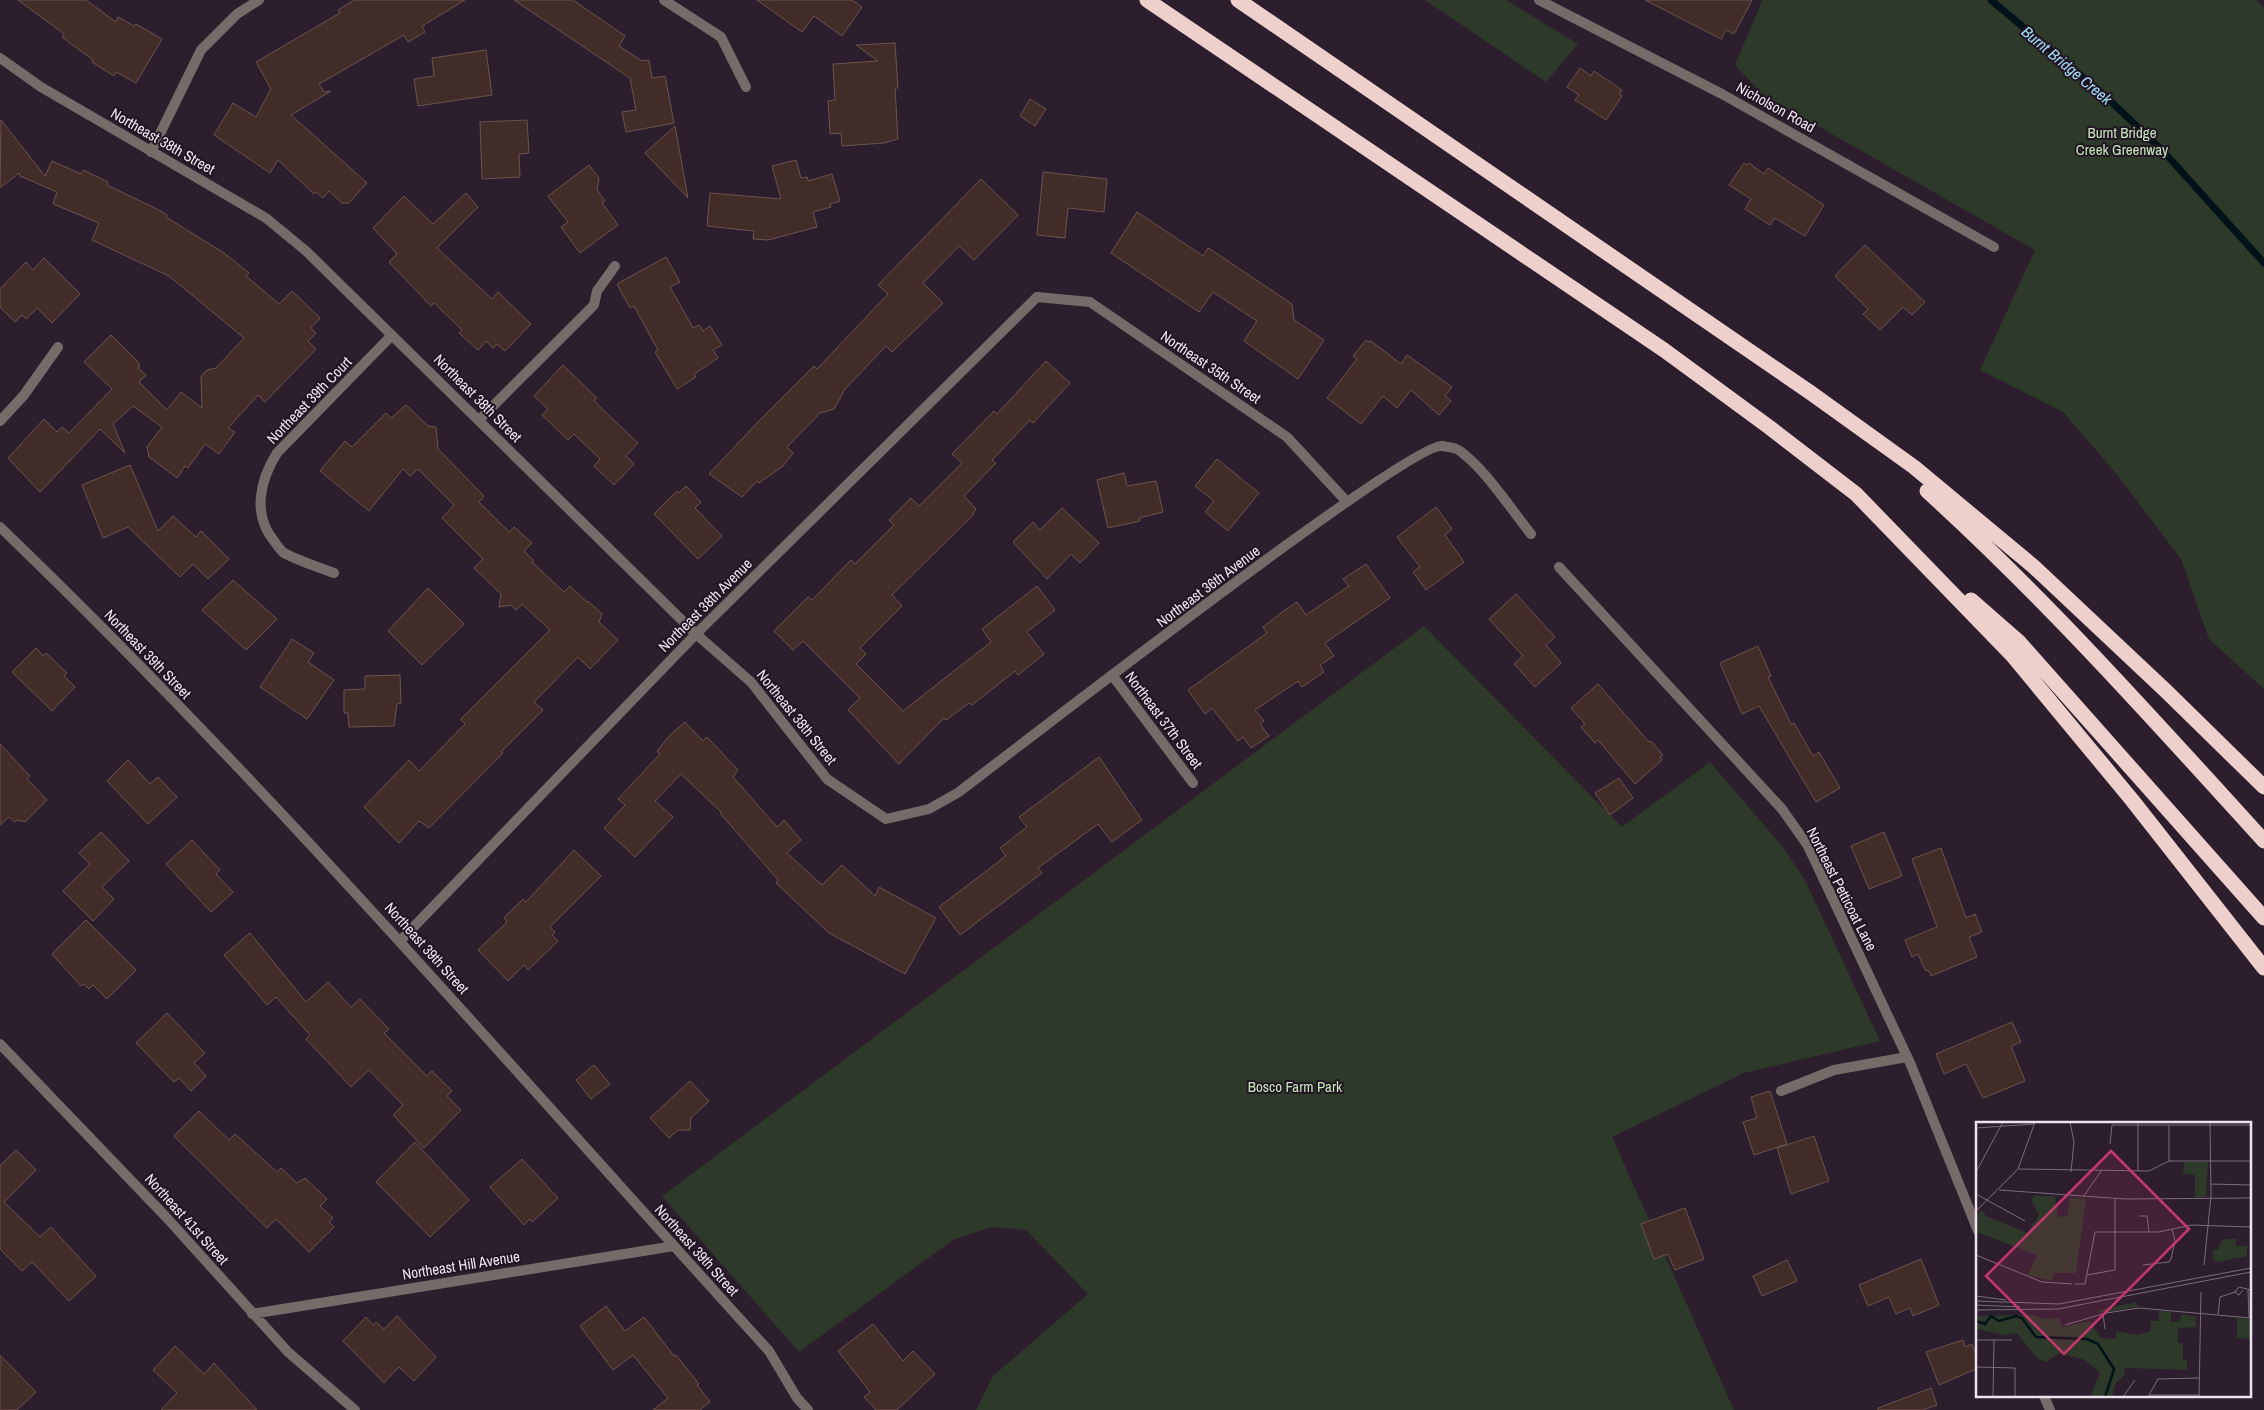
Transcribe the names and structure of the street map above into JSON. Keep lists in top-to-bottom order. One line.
{"streets":{"street":["Nicholson Road","Northeast 38th Street","Northeast 35th Street","Northeast 39th Court","Northeast 36th Avenue","Northeast 38th Avenue","Northeast 39th Street","Northeast 37th Street","Northeast Petticoat Lane","Northeast 41st Street","Northeast Hill Avenue"]},"crossings":[["Northeast 38th Street","Northeast 39th Court"],["Northeast 38th Street","Northeast 36th Avenue"],["Northeast 38th Street","Northeast 38th Avenue"],["Northeast 35th Street","Northeast 36th Avenue"],["Northeast 35th Street","Northeast 38th Avenue"],["Northeast 36th Avenue","Northeast 37th Street"],["Northeast 38th Avenue","Northeast 39th Street"],["Northeast 39th Street","Northeast Hill Avenue"],["Northeast 41st Street","Northeast Hill Avenue"]],"water":["Burnt Bridge Creek"],"parks":["Burnt Bridge Creek Greenway","Bosco Farm Park"]}
